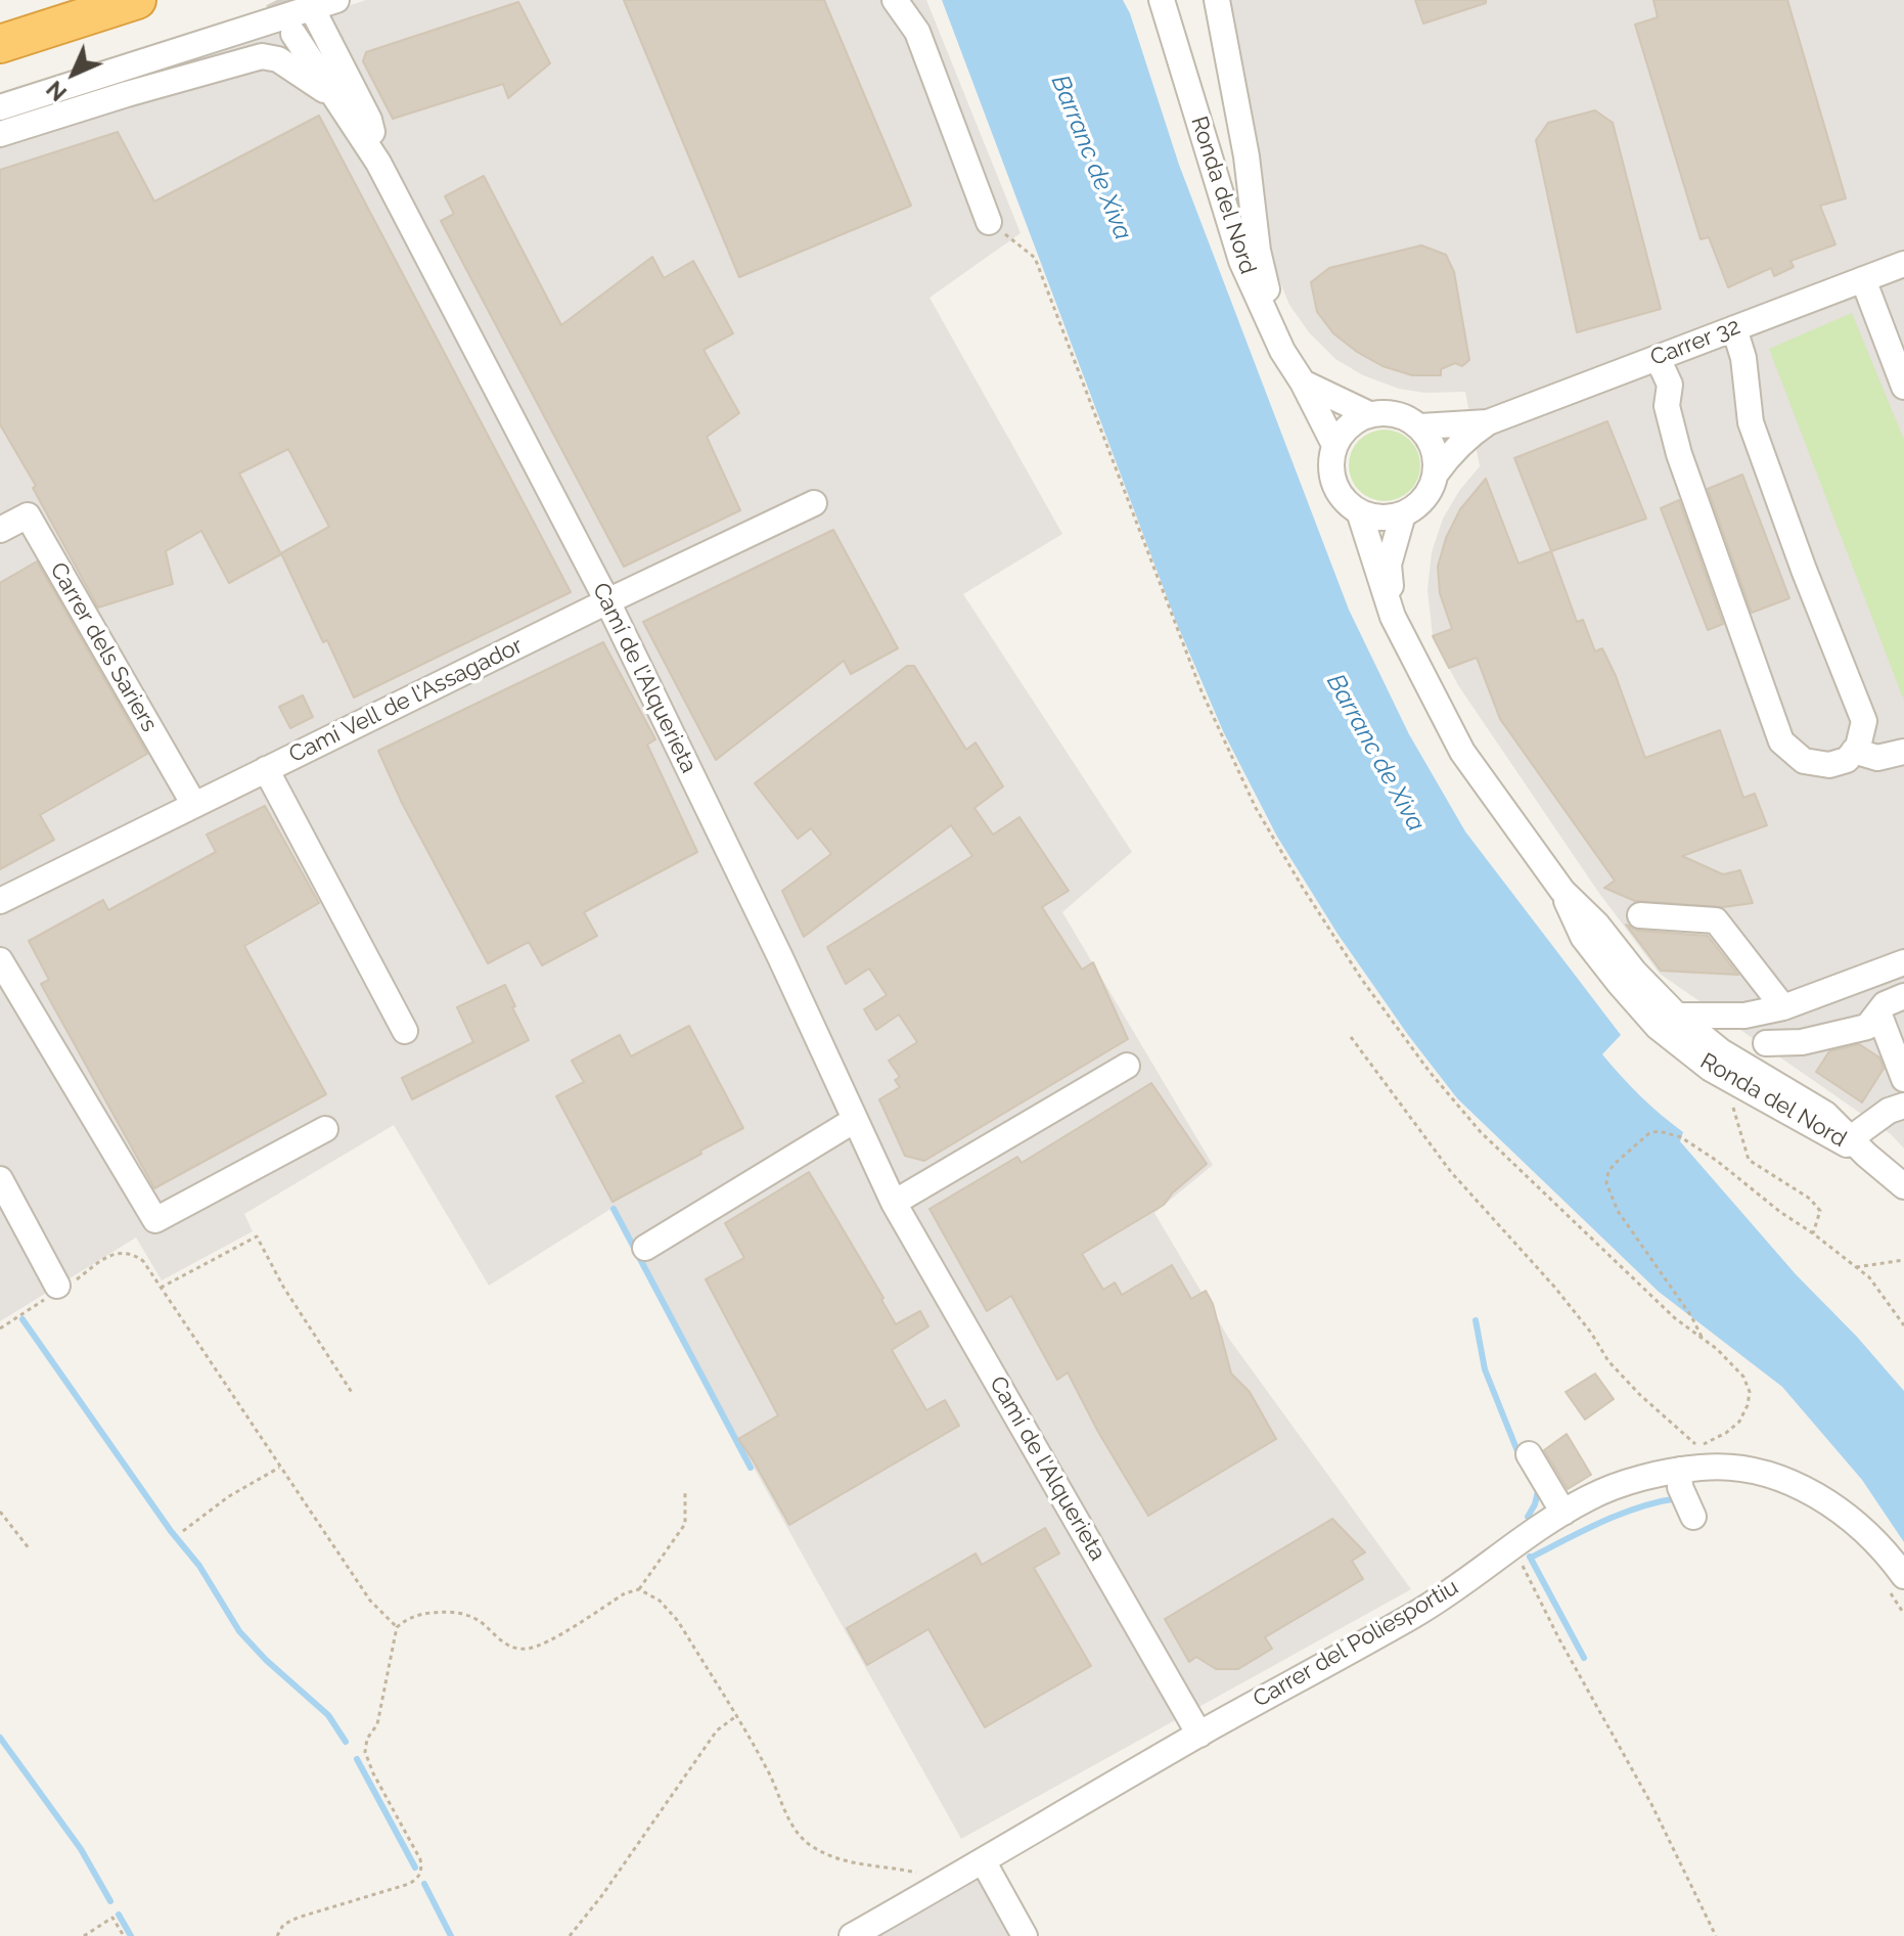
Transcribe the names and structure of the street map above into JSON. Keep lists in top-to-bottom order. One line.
{"streets":{"street":["Ronda del Nord","Carrer 32","Carrer dels Sariers","Camí de l'Alquerieta","Camí Vell de l'Assagador","Carrer del Poliesportiu"]},"crossings":[["Ronda del Nord","Carrer 32"],["Carrer dels Sariers","Camí Vell de l'Assagador"],["Camí de l'Alquerieta","Camí Vell de l'Assagador"],["Camí de l'Alquerieta","Carrer del Poliesportiu"]],"water":["Barranc de Xiva"],"north":"bottom left"}
